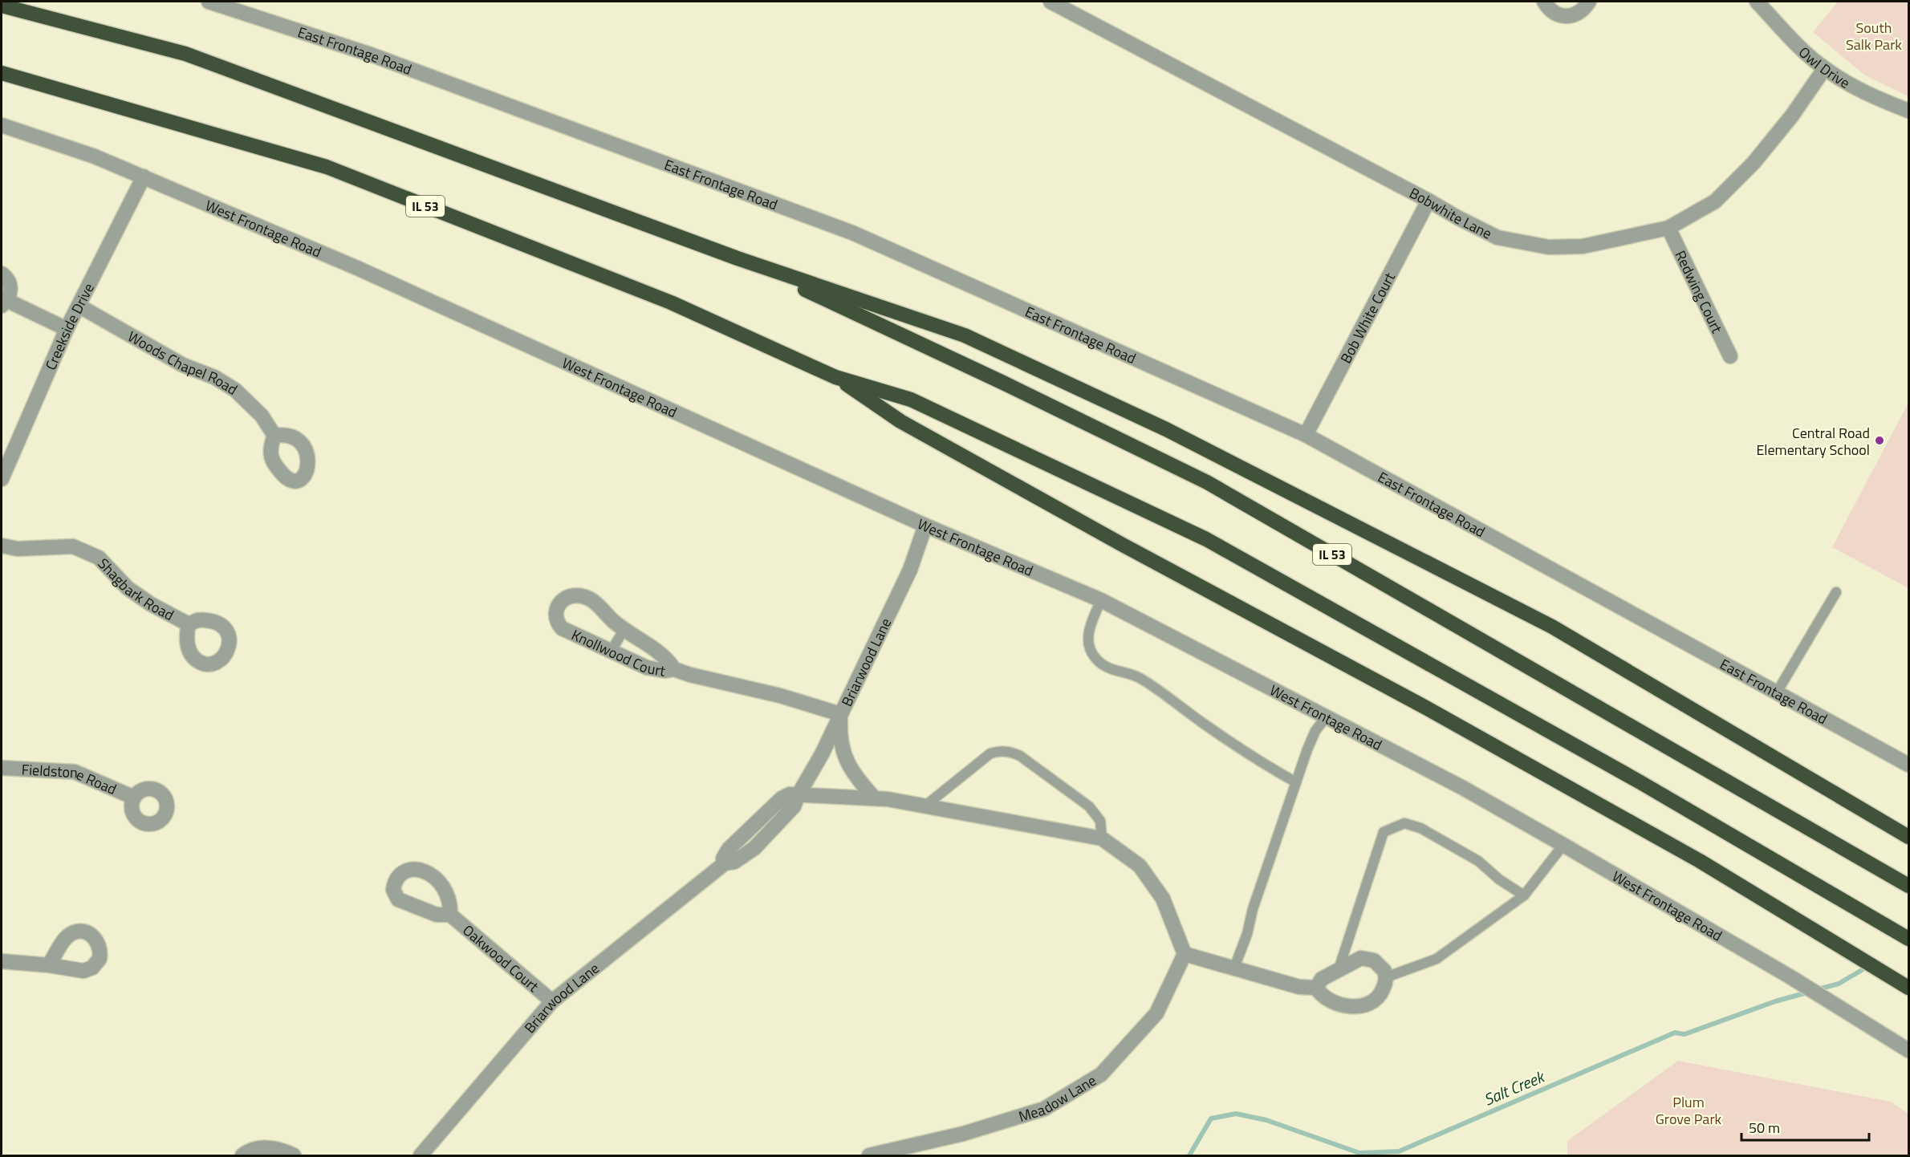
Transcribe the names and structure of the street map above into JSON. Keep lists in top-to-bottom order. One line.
{"streets":{"highway":["IL 53"],"street":["East Frontage Road","Owl Drive","Bobwhite Lane","West Frontage Road","Redwing Court","Bob White Court","Creekside Drive","Woods Chapel Road","Shagbark Road","Knollwood Court","Briarwood Lane","Fieldstone Road","Oakwood Court","Meadow Lane"]},"crossings":[["East Frontage Road","Bob White Court"],["Owl Drive","Bobwhite Lane"],["Bobwhite Lane","Redwing Court"],["Bobwhite Lane","Bob White Court"],["West Frontage Road","Creekside Drive"],["West Frontage Road","Briarwood Lane"],["Creekside Drive","Woods Chapel Road"],["Knollwood Court","Briarwood Lane"],["Briarwood Lane","Oakwood Court"]],"water":["Salt Creek"],"parks":["South Salk Park","Plum Grove Park"],"places":["Central Road Elementary School"],"scale_bar":"50 m"}
